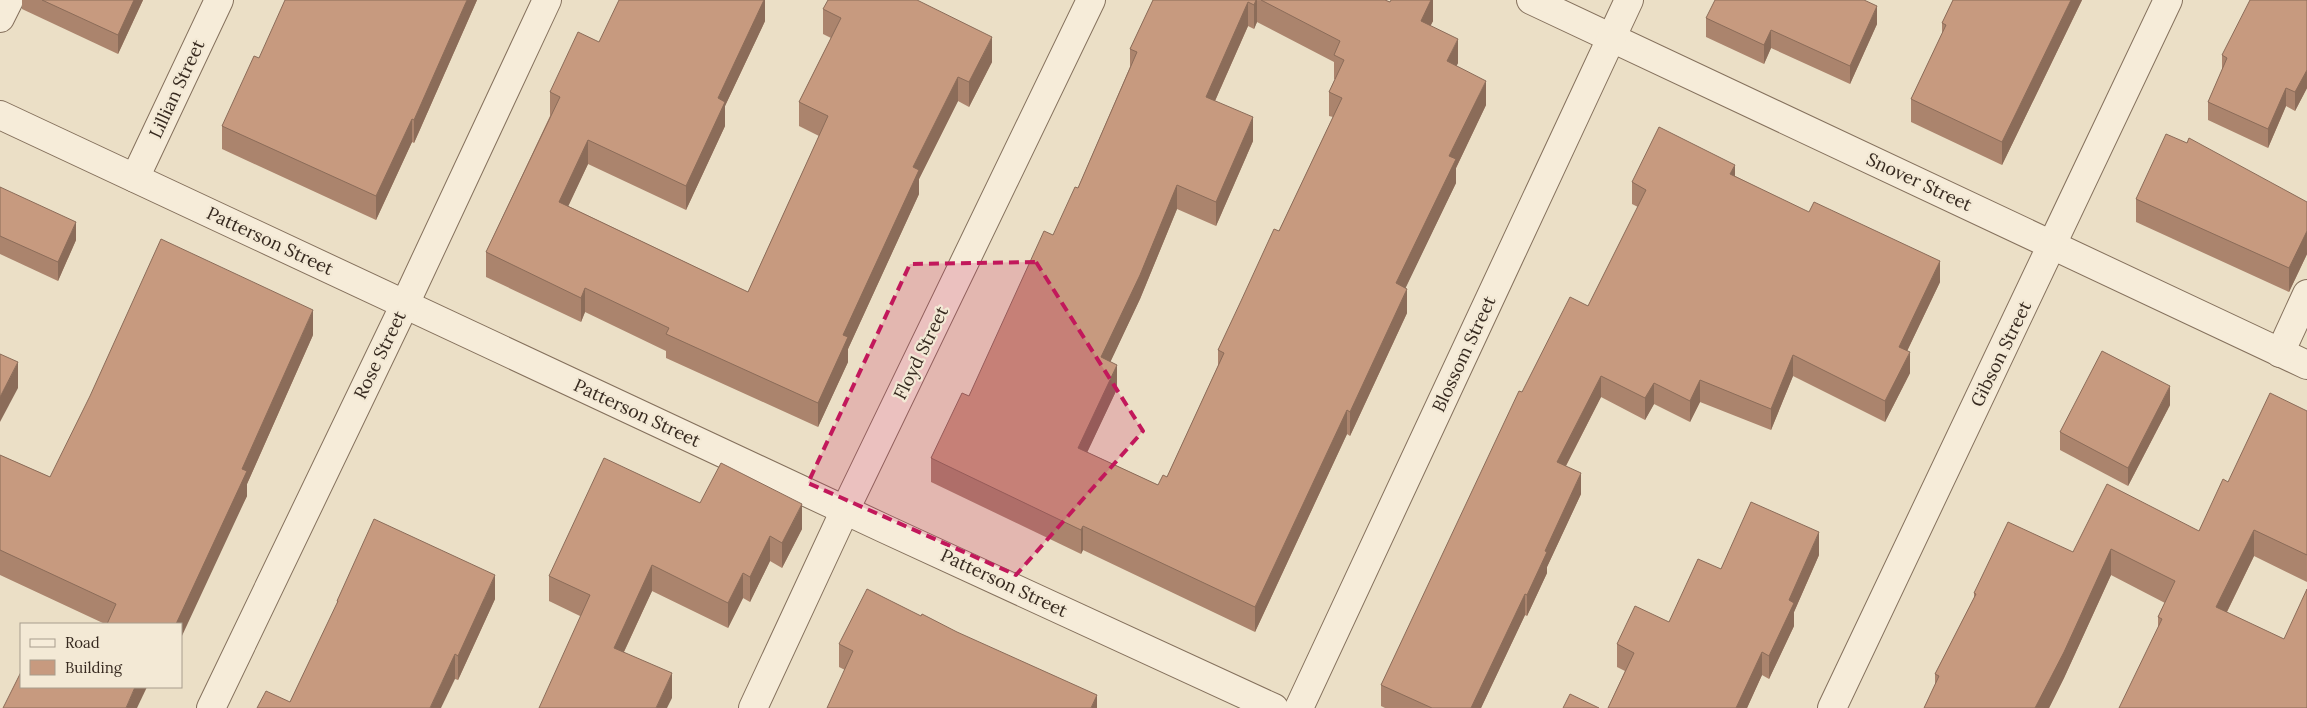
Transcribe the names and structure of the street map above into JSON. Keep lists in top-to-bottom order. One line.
{"streets":{"street":["Lillian Street","Snover Street","Patterson Street","Floyd Street","Blossom Street","Gibson Street","Rose Street"]},"crossings":[["Lillian Street","Patterson Street"],["Snover Street","Blossom Street"],["Snover Street","Gibson Street"],["Patterson Street","Floyd Street"],["Patterson Street","Rose Street"]],"legend":["Road","Building"]}
